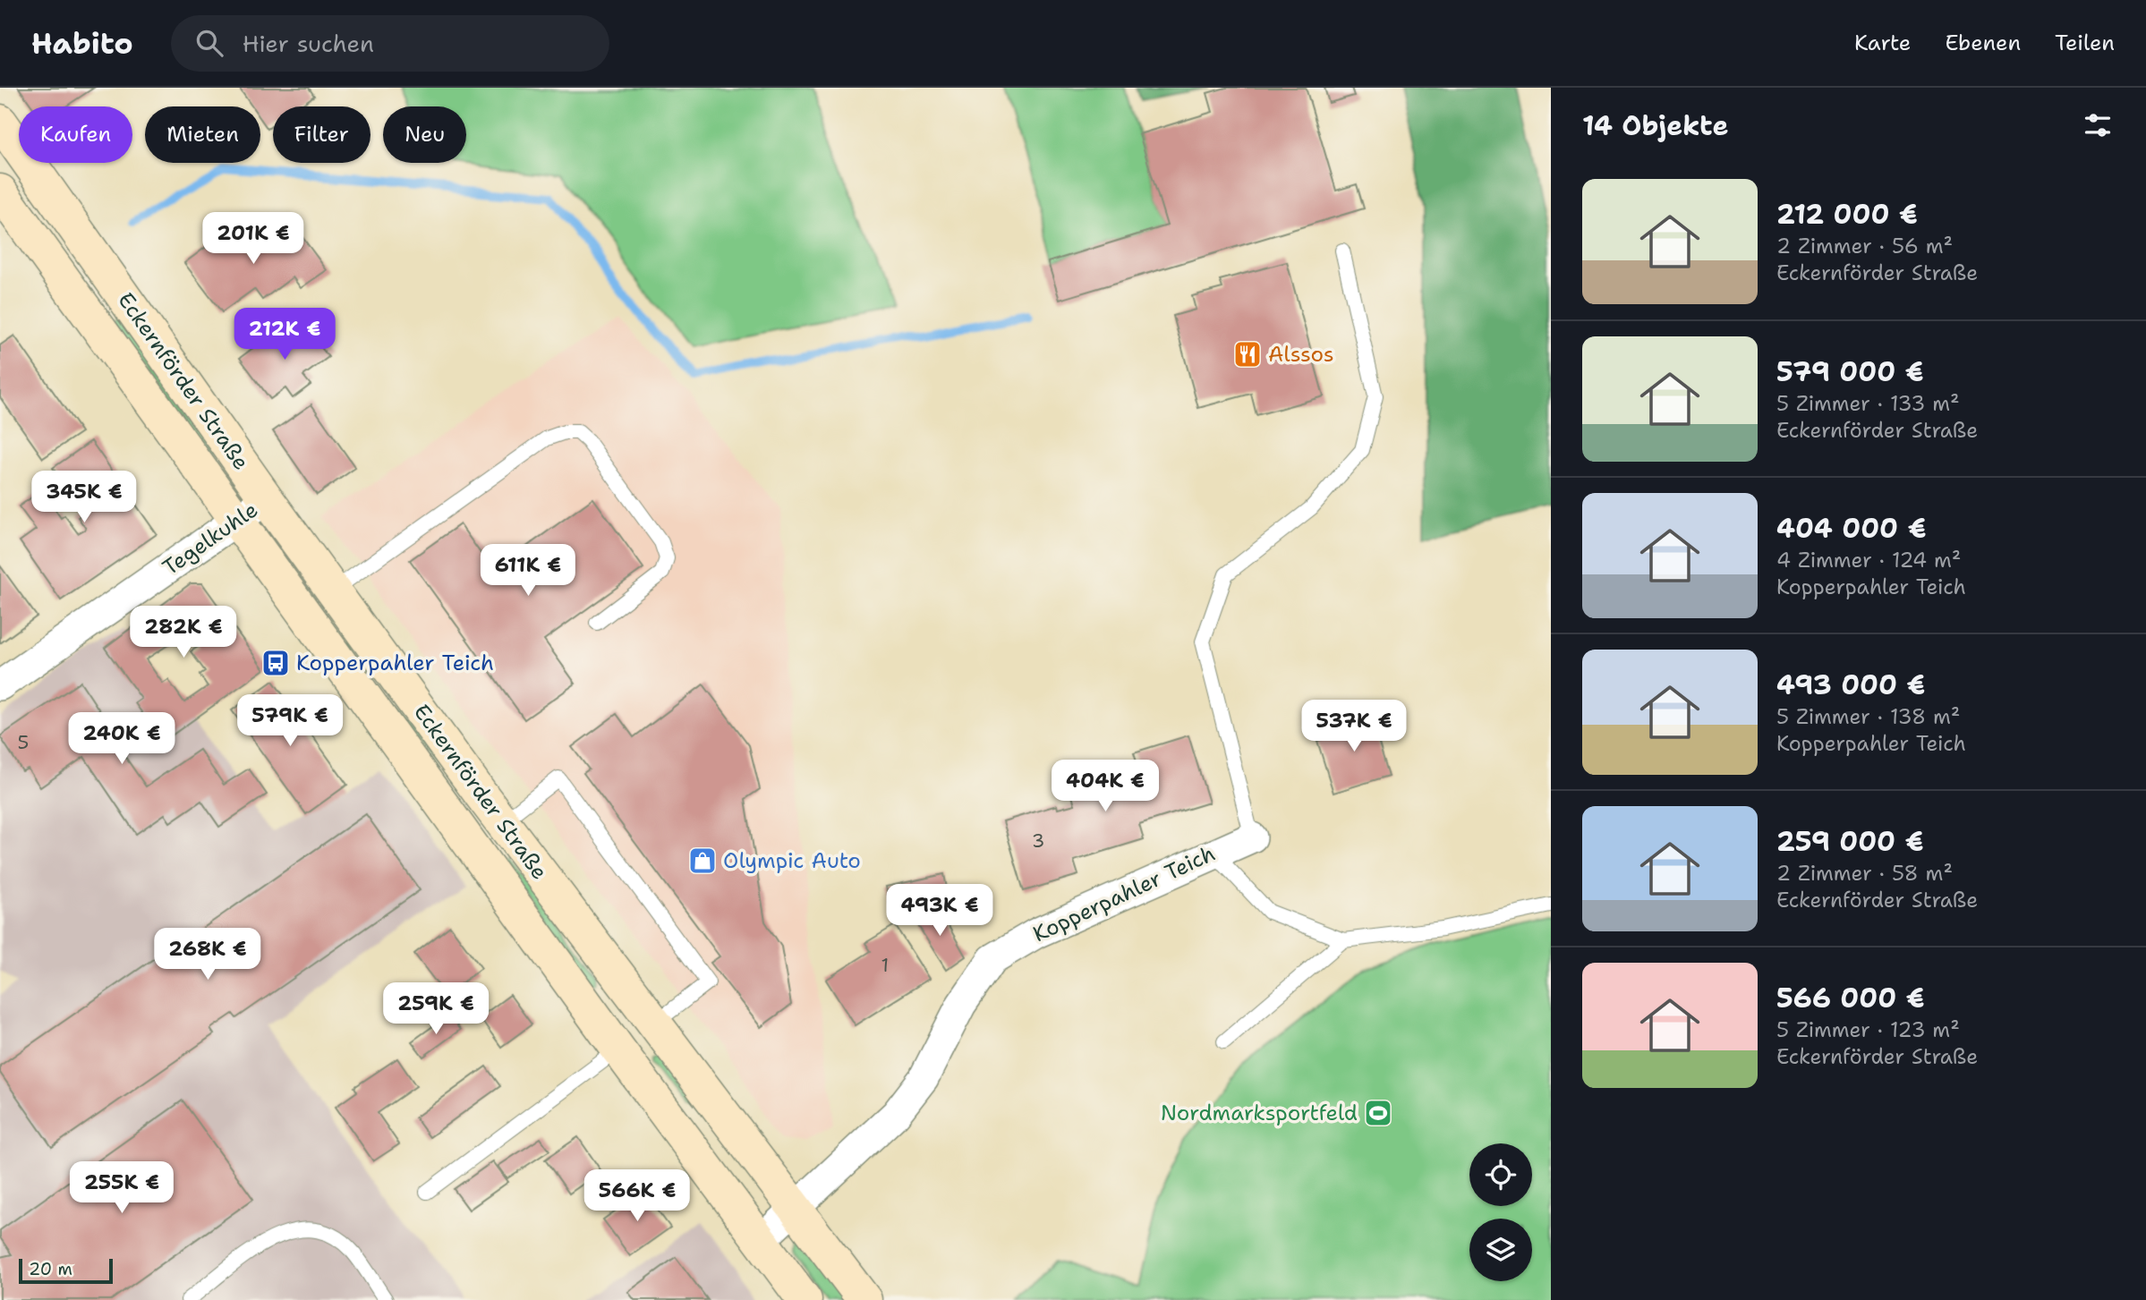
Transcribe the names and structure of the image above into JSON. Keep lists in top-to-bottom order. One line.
{"streets":{"main road":["Eckernförder Straße"],"street":["Tegelkuhle","Kopperpahler Teich"]},"crossings":[["Eckernförder Straße","Tegelkuhle"],["Eckernförder Straße","Kopperpahler Teich"]],"places":{"restaurant":["Alssos"],"bus stop":["Kopperpahler Teich"],"shop":["Olympic Auto"],"sports":["Nordmarksportfeld"]},"house_numbers":["5","3","1"],"scale_bar":"20 m","page":{"header":"Habito","search":"Hier suchen","nav":["Karte","Ebenen","Teilen"],"heading":"14 Objekte","chip":["Kaufen","Mieten","Filter","Neu"],"list":[{"name":"212 000 €","note":"2 Zimmer · 56 m² · Eckernförder Straße"},{"name":"579 000 €","note":"5 Zimmer · 133 m² · Eckernförder Straße"},{"name":"404 000 €","note":"4 Zimmer · 124 m² · Kopperpahler Teich"},{"name":"493 000 €","note":"5 Zimmer · 138 m² · Kopperpahler Teich"},{"name":"259 000 €","note":"2 Zimmer · 58 m² · Eckernförder Straße"},{"name":"566 000 €","note":"5 Zimmer · 123 m² · Eckernförder Straße"}],"price":["201K €","212K €","345K €","611K €","282K €","579K €","537K €","240K €","404K €","493K €","268K €","259K €","255K €","566K €"],"scale":"20 m"}}
